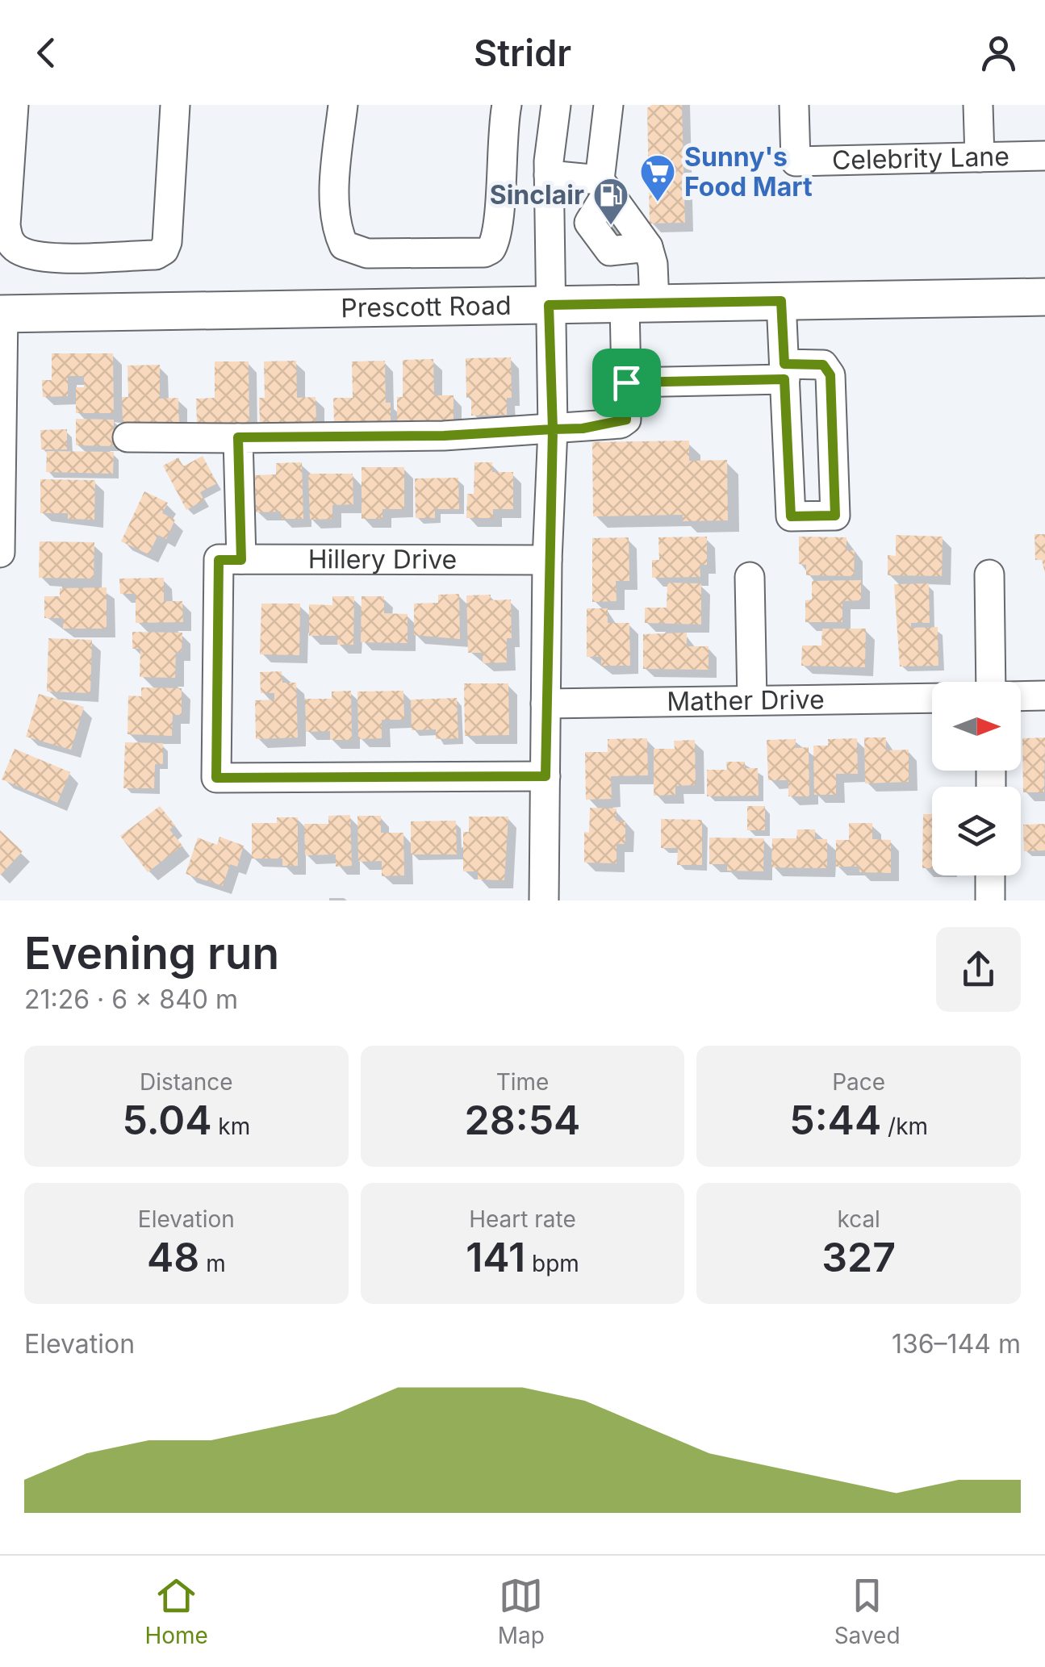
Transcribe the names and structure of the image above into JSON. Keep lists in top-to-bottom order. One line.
{"streets":{"main road":["Prescott Road"],"street":["Celebrity Lane","Hillery Drive","Mather Drive"]},"places":{"supermarket":["Sunny's Food Mart"],"fuel station":["Sinclair"]},"north":"right","page":{"header":"Stridr","heading":["Evening run","21:26 · 6 × 840 m"],"stats":[["Distance","5.04 km"],["Time","28:54"],["Pace","5:44 /km"],["Elevation","48 m"],["Heart rate","141 bpm"],["kcal","327"]],"chart":["Elevation","136–144 m"],"tabs":["Home","Map","Saved"]}}
